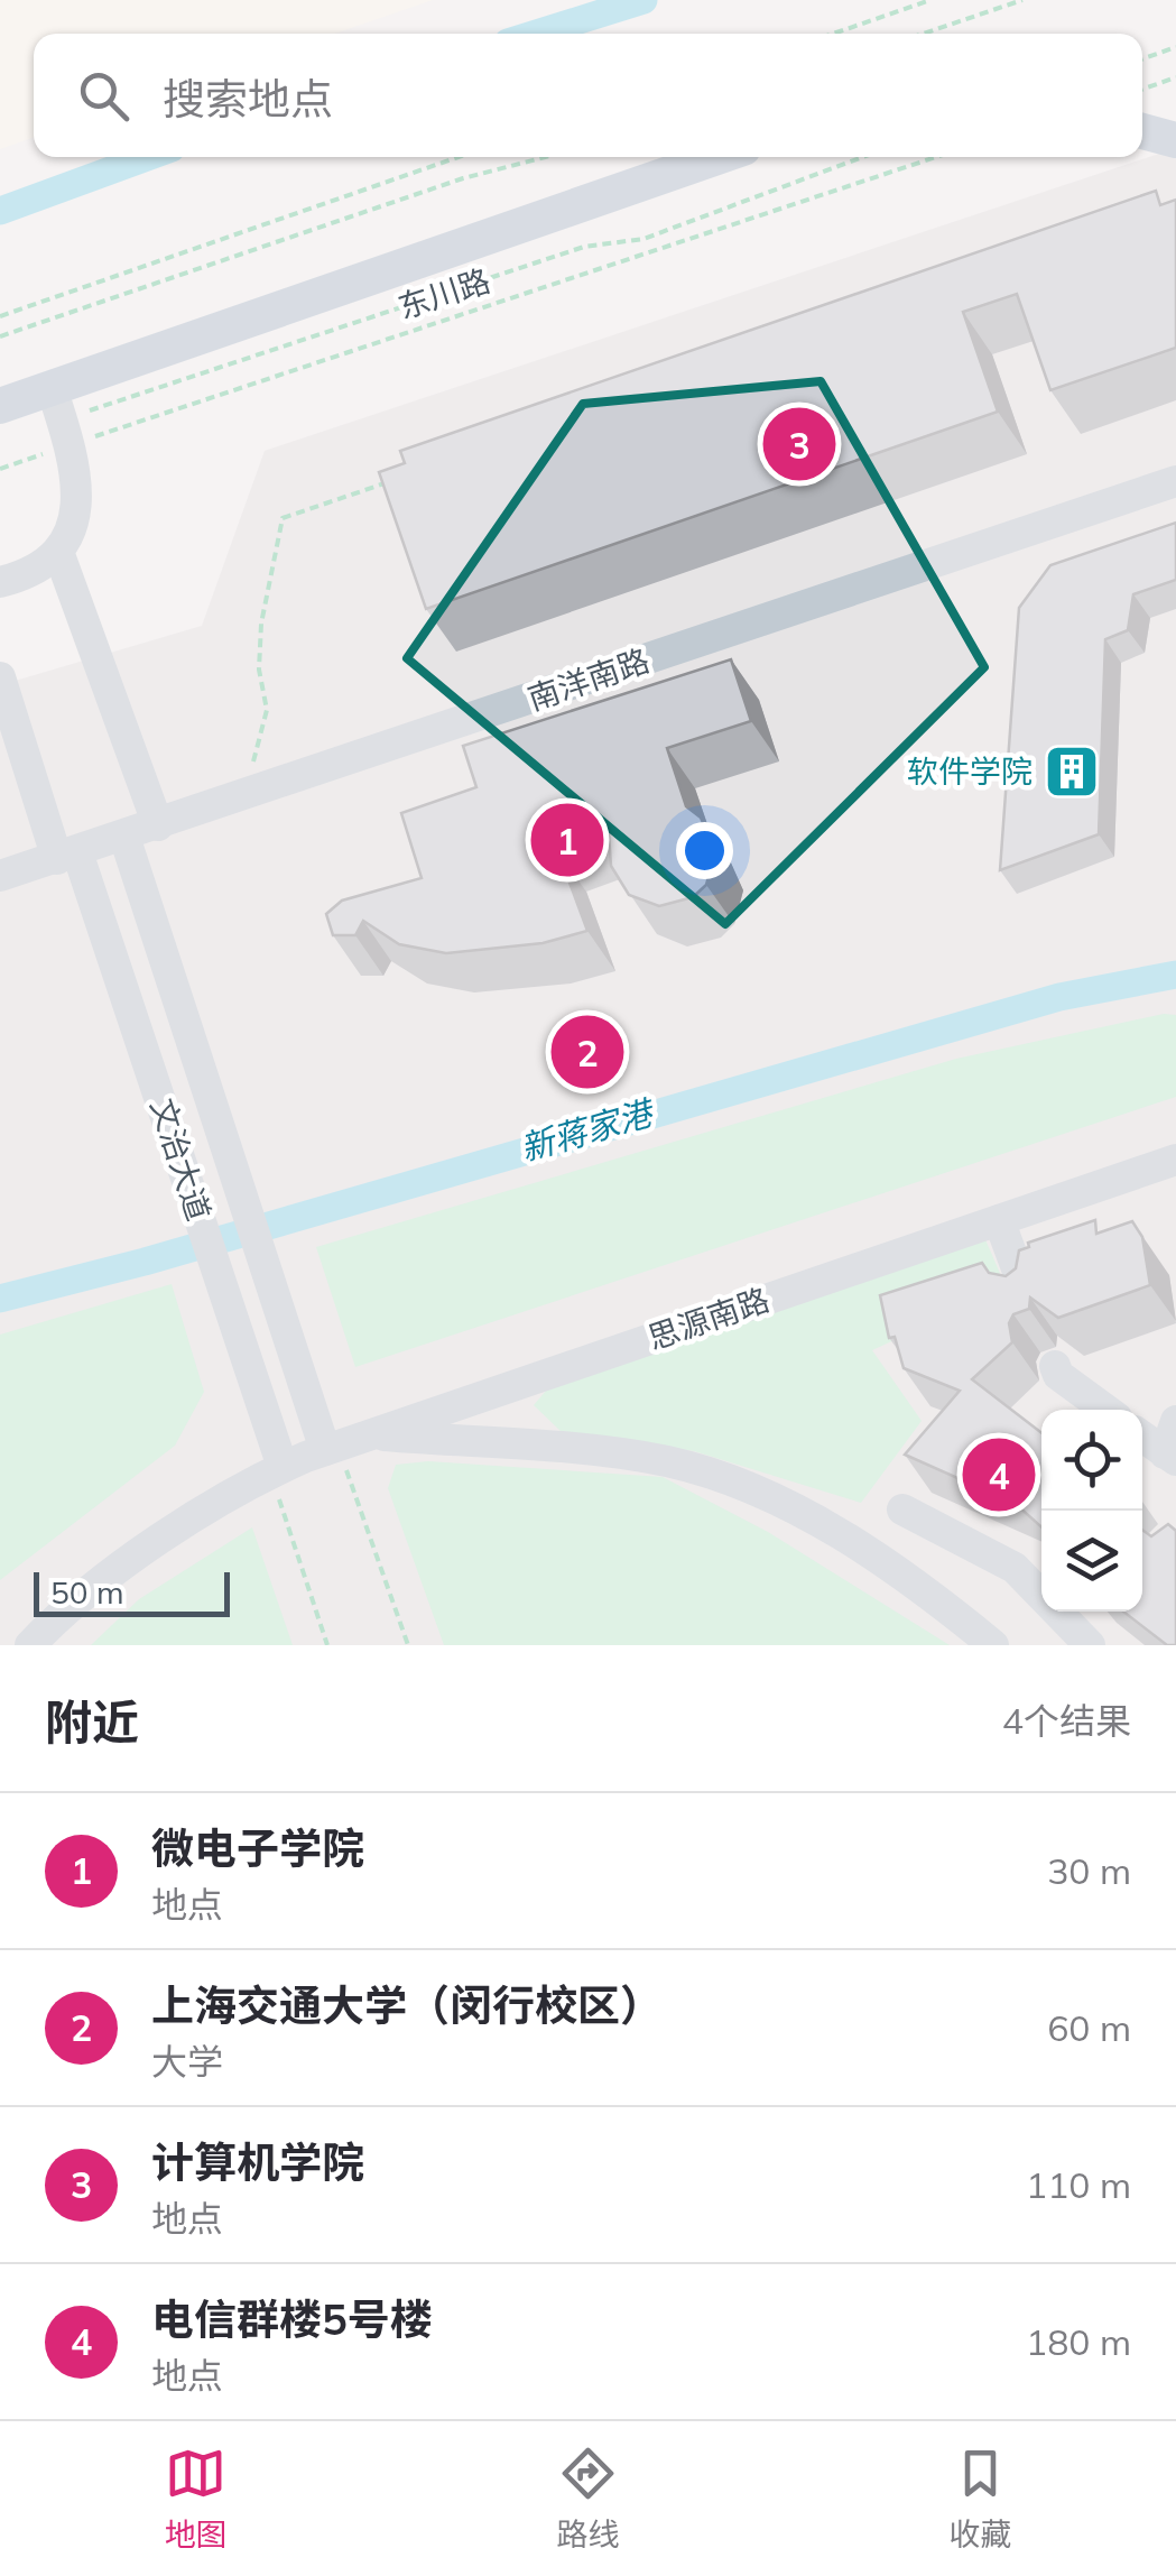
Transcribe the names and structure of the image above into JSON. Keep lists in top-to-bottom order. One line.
{"streets":{"main road":["东川路"],"street":["南洋南路","文治大道","思源南路"]},"crossings":[["南洋南路","文治大道"],["文治大道","思源南路"]],"water":["新蒋家港"],"places":{"building":["软件学院"]},"scale_bar":"50 m","page":{"search":"搜索地点","pins":["3","1","2","4"],"scale":"50 m","heading":["附近","4个结果"],"list":[{"mark":"1","name":"微电子学院","note":"地点","value":"30 m"},{"mark":"2","name":"上海交通大学（闵行校区）","note":"大学","value":"60 m"},{"mark":"3","name":"计算机学院","note":"地点","value":"110 m"},{"mark":"4","name":"电信群楼5号楼","note":"地点","value":"180 m"}],"nav":["地图","路线","收藏"]}}
